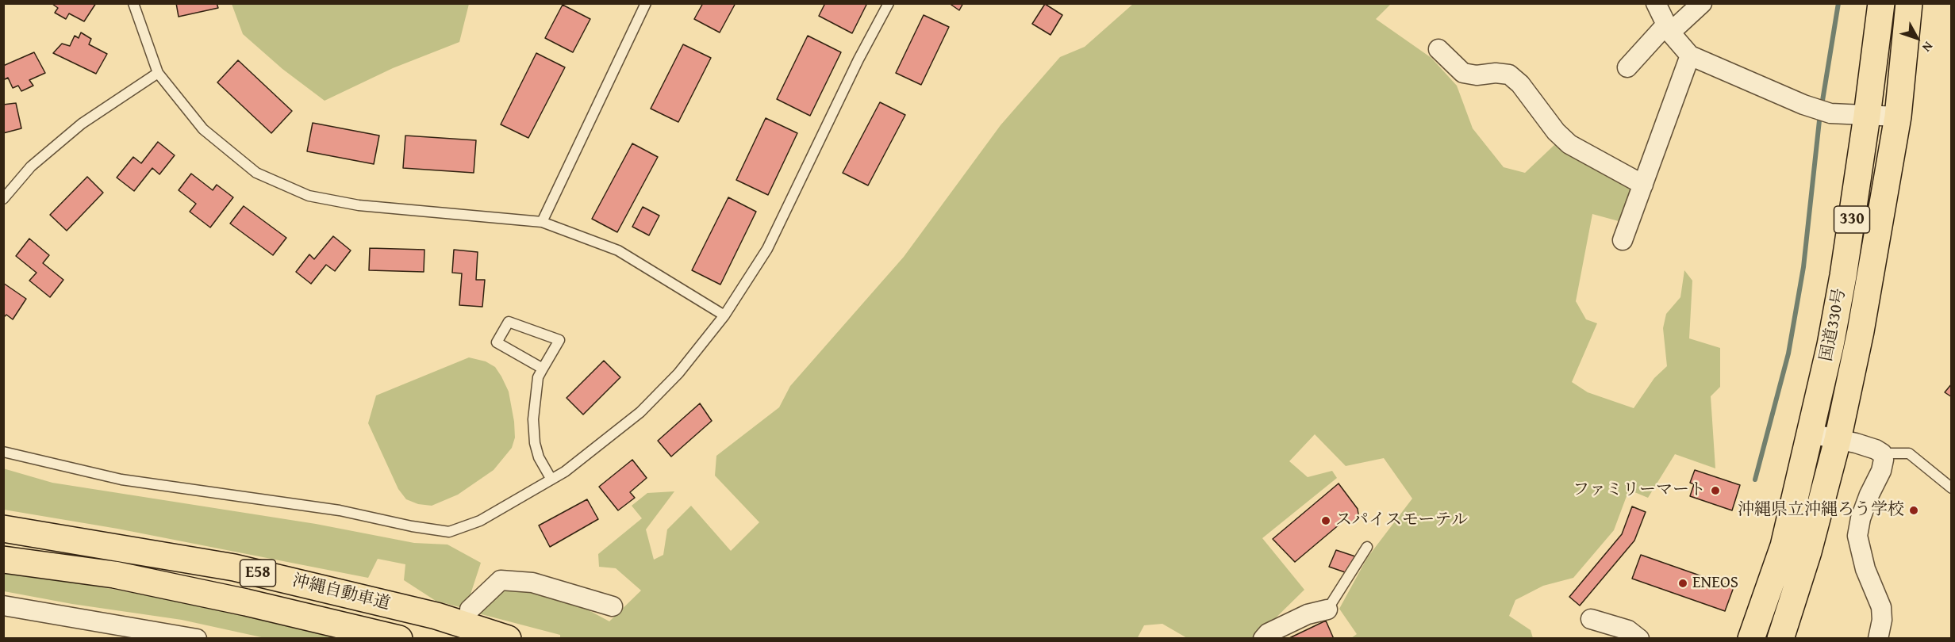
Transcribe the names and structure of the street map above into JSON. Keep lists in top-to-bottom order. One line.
{"streets":{"highway":["330","国道330号","E58","沖縄自動車道"]},"places":["ファミリーマート","沖縄県立沖縄ろう学校","スパイスモーテル","ENEOS"],"north":"bottom right"}
